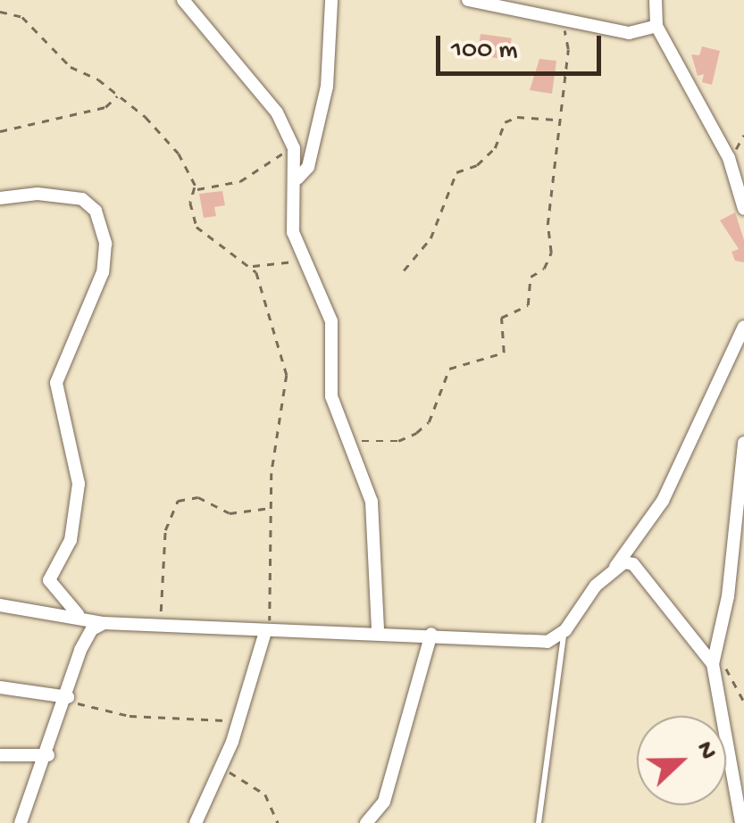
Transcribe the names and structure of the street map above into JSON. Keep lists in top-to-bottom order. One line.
{"scale_bar":"100 m","north":"right"}
